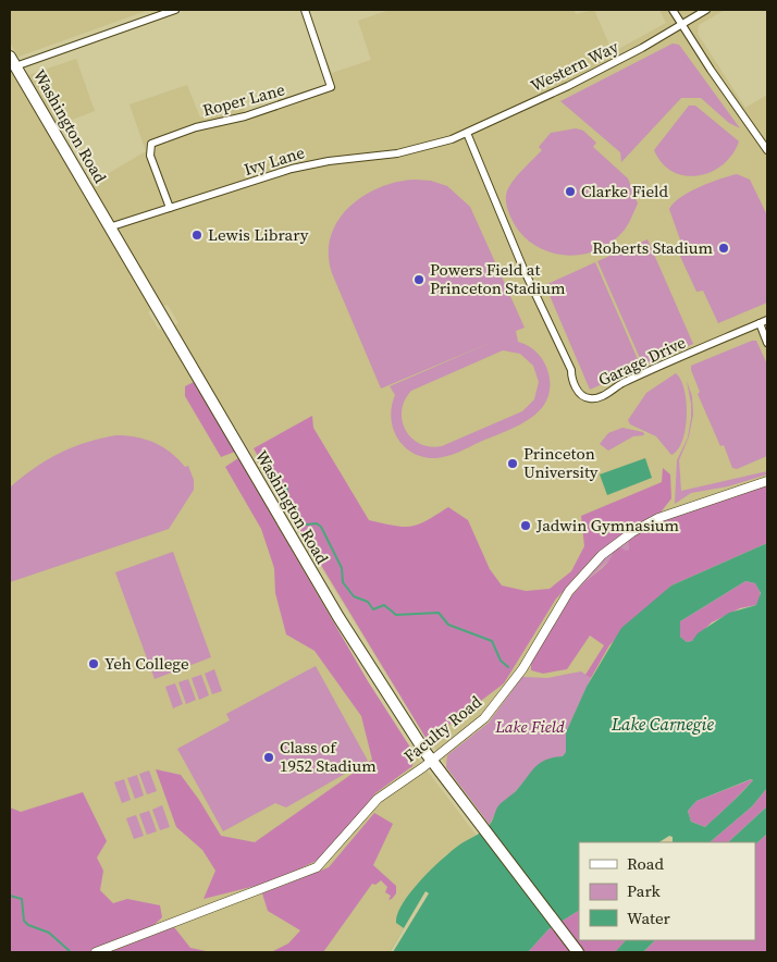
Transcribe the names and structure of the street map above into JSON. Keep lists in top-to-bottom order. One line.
{"streets":{"main road":["Washington Road"],"street":["Western Way","Roper Lane","Ivy Lane","Garage Drive","Faculty Road"]},"crossings":[["Western Way","Ivy Lane"],["Western Way","Garage Drive"],["Roper Lane","Ivy Lane"],["Washington Road","Ivy Lane"],["Washington Road","Faculty Road"]],"water":["Lake Carnegie"],"parks":["Lake Field"],"places":["Clarke Field","Lewis Library","Roberts Stadium","Powers Field at Princeton Stadium","Princeton University","Jadwin Gymnasium","Yeh College","Class of 1952 Stadium"],"legend":["Road","Park","Water"]}
